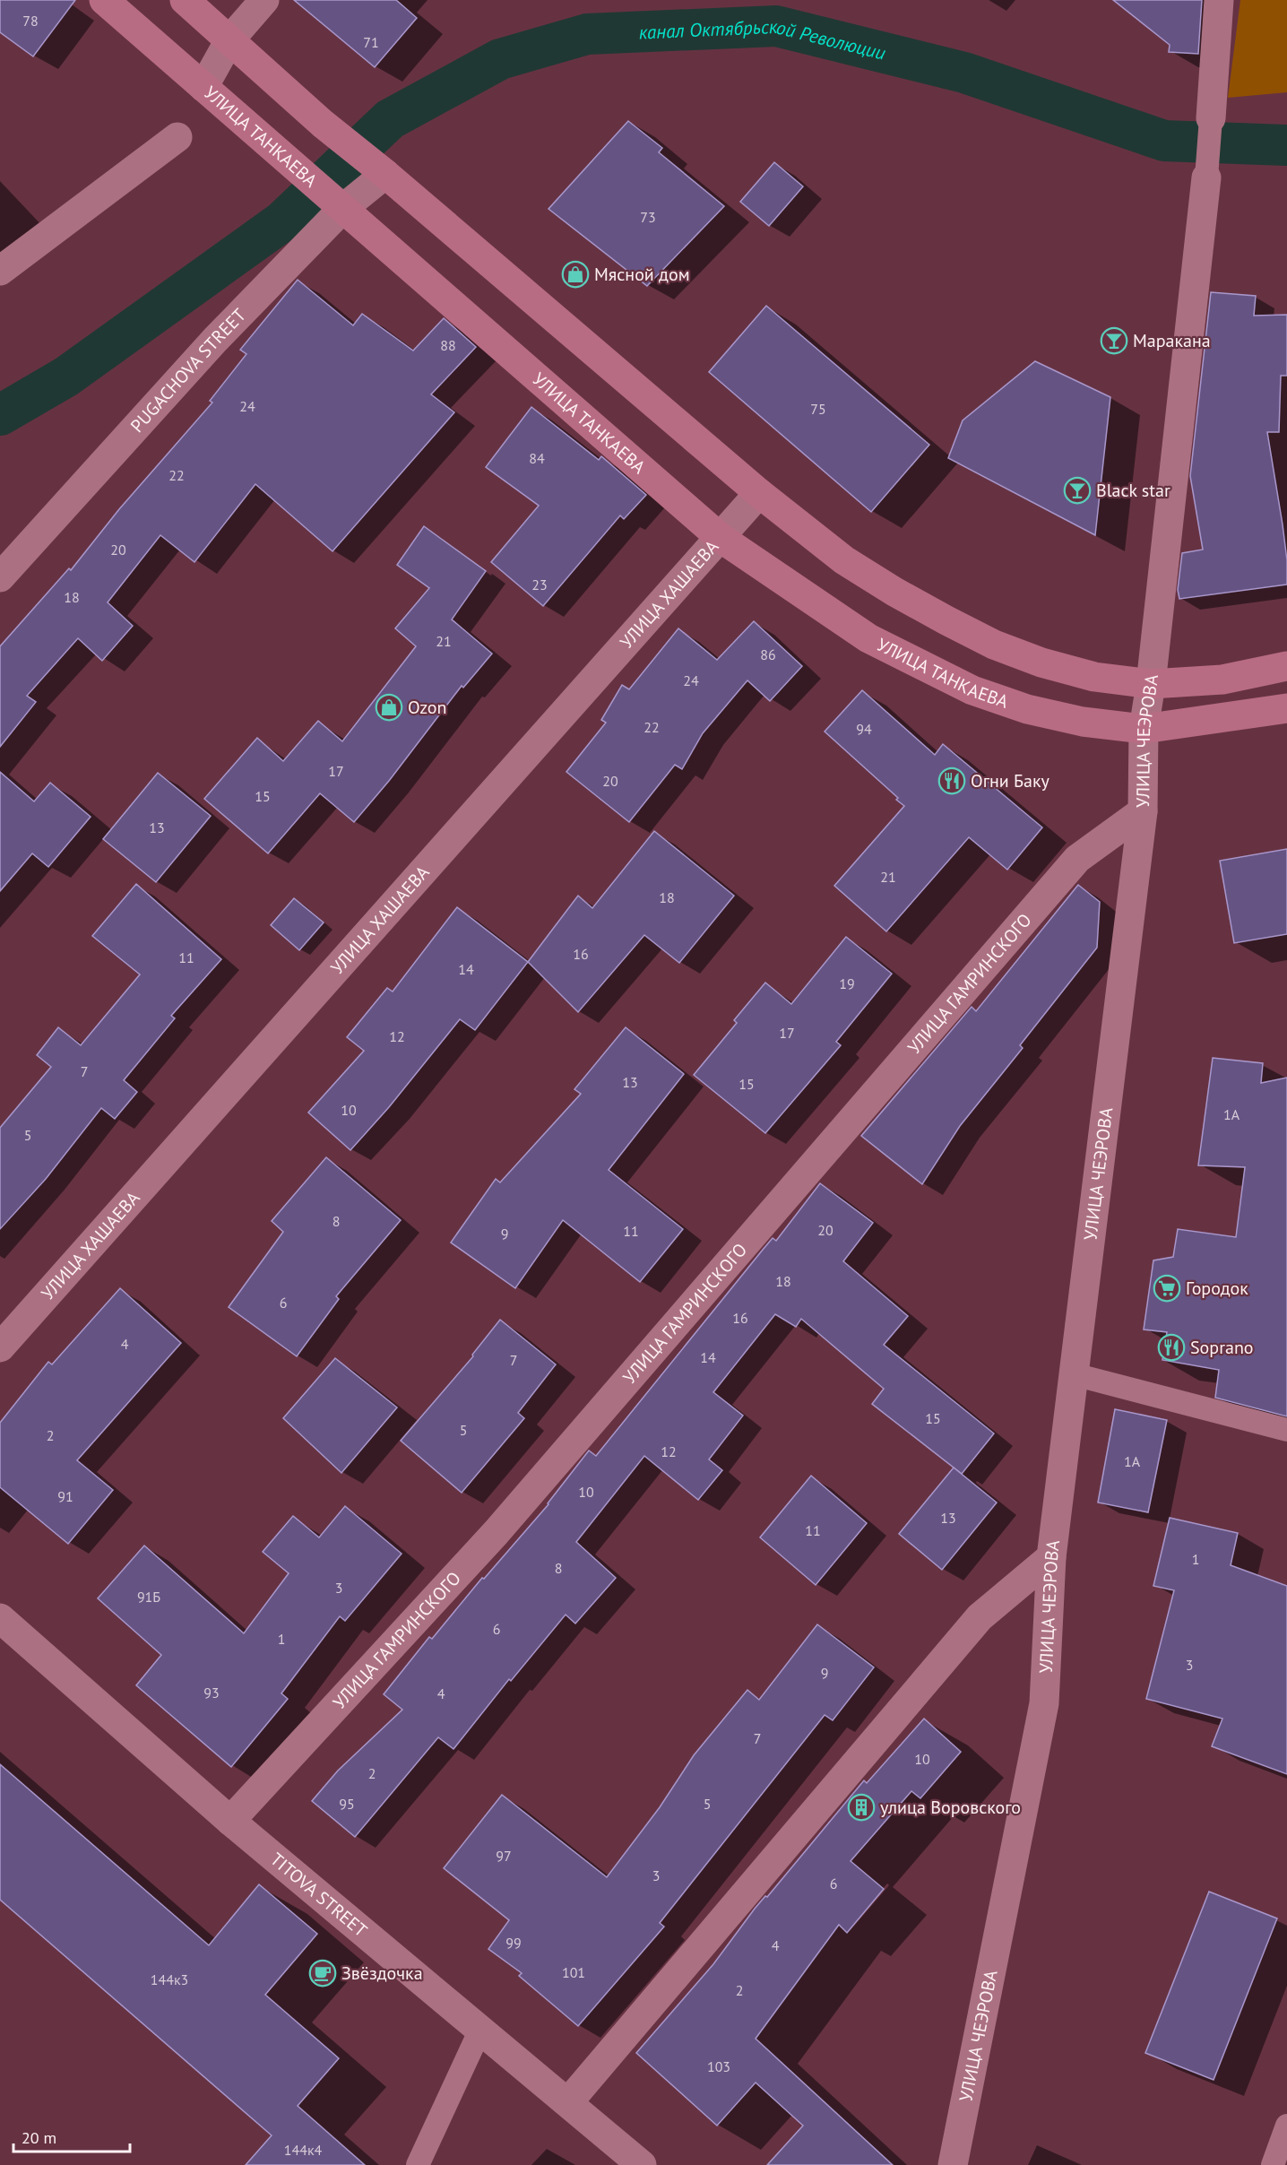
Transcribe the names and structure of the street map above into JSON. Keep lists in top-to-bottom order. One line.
{"streets":{"main road":["УЛИЦА ТАНКАЕВА"],"street":["PUGACHOVA STREET","УЛИЦА ХАШАЕВА","УЛИЦА ЧЕЭРОВА","УЛИЦА ГАМРИНСКОГО","TITOVA STREET"]},"crossings":[["УЛИЦА ТАНКАЕВА","PUGACHOVA STREET"],["УЛИЦА ТАНКАЕВА","УЛИЦА ХАШАЕВА"],["УЛИЦА ТАНКАЕВА","УЛИЦА ЧЕЭРОВА"],["УЛИЦА ЧЕЭРОВА","УЛИЦА ГАМРИНСКОГО"],["УЛИЦА ГАМРИНСКОГО","TITOVA STREET"]],"water":["канал Октябрьской Революции"],"places":{"shop":["Мясной дом","Ozon"],"bar":["Маракана","Black star"],"restaurant":["Огни Баку","Soprano"],"supermarket":["Городок"],"building":["улица Воровского"],"cafe":["Звёздочка"]},"house_numbers":["78","71","73","88","24","75","84","22","20","23","18","21","86","24","22","94","17","20","15","13","21","18","16","11","14","19","17","12","7","13","15","10","1А","5","8","20","11","9","18","6","16","4","14","7","15","5","2","12","1А","10","91","13","11","1","8","3","91Б","6","1","3","9","93","4","7","10","2","95","5","97","3","6","99","4","101","144к3","2","103","144к4"],"scale_bar":"20 m"}
